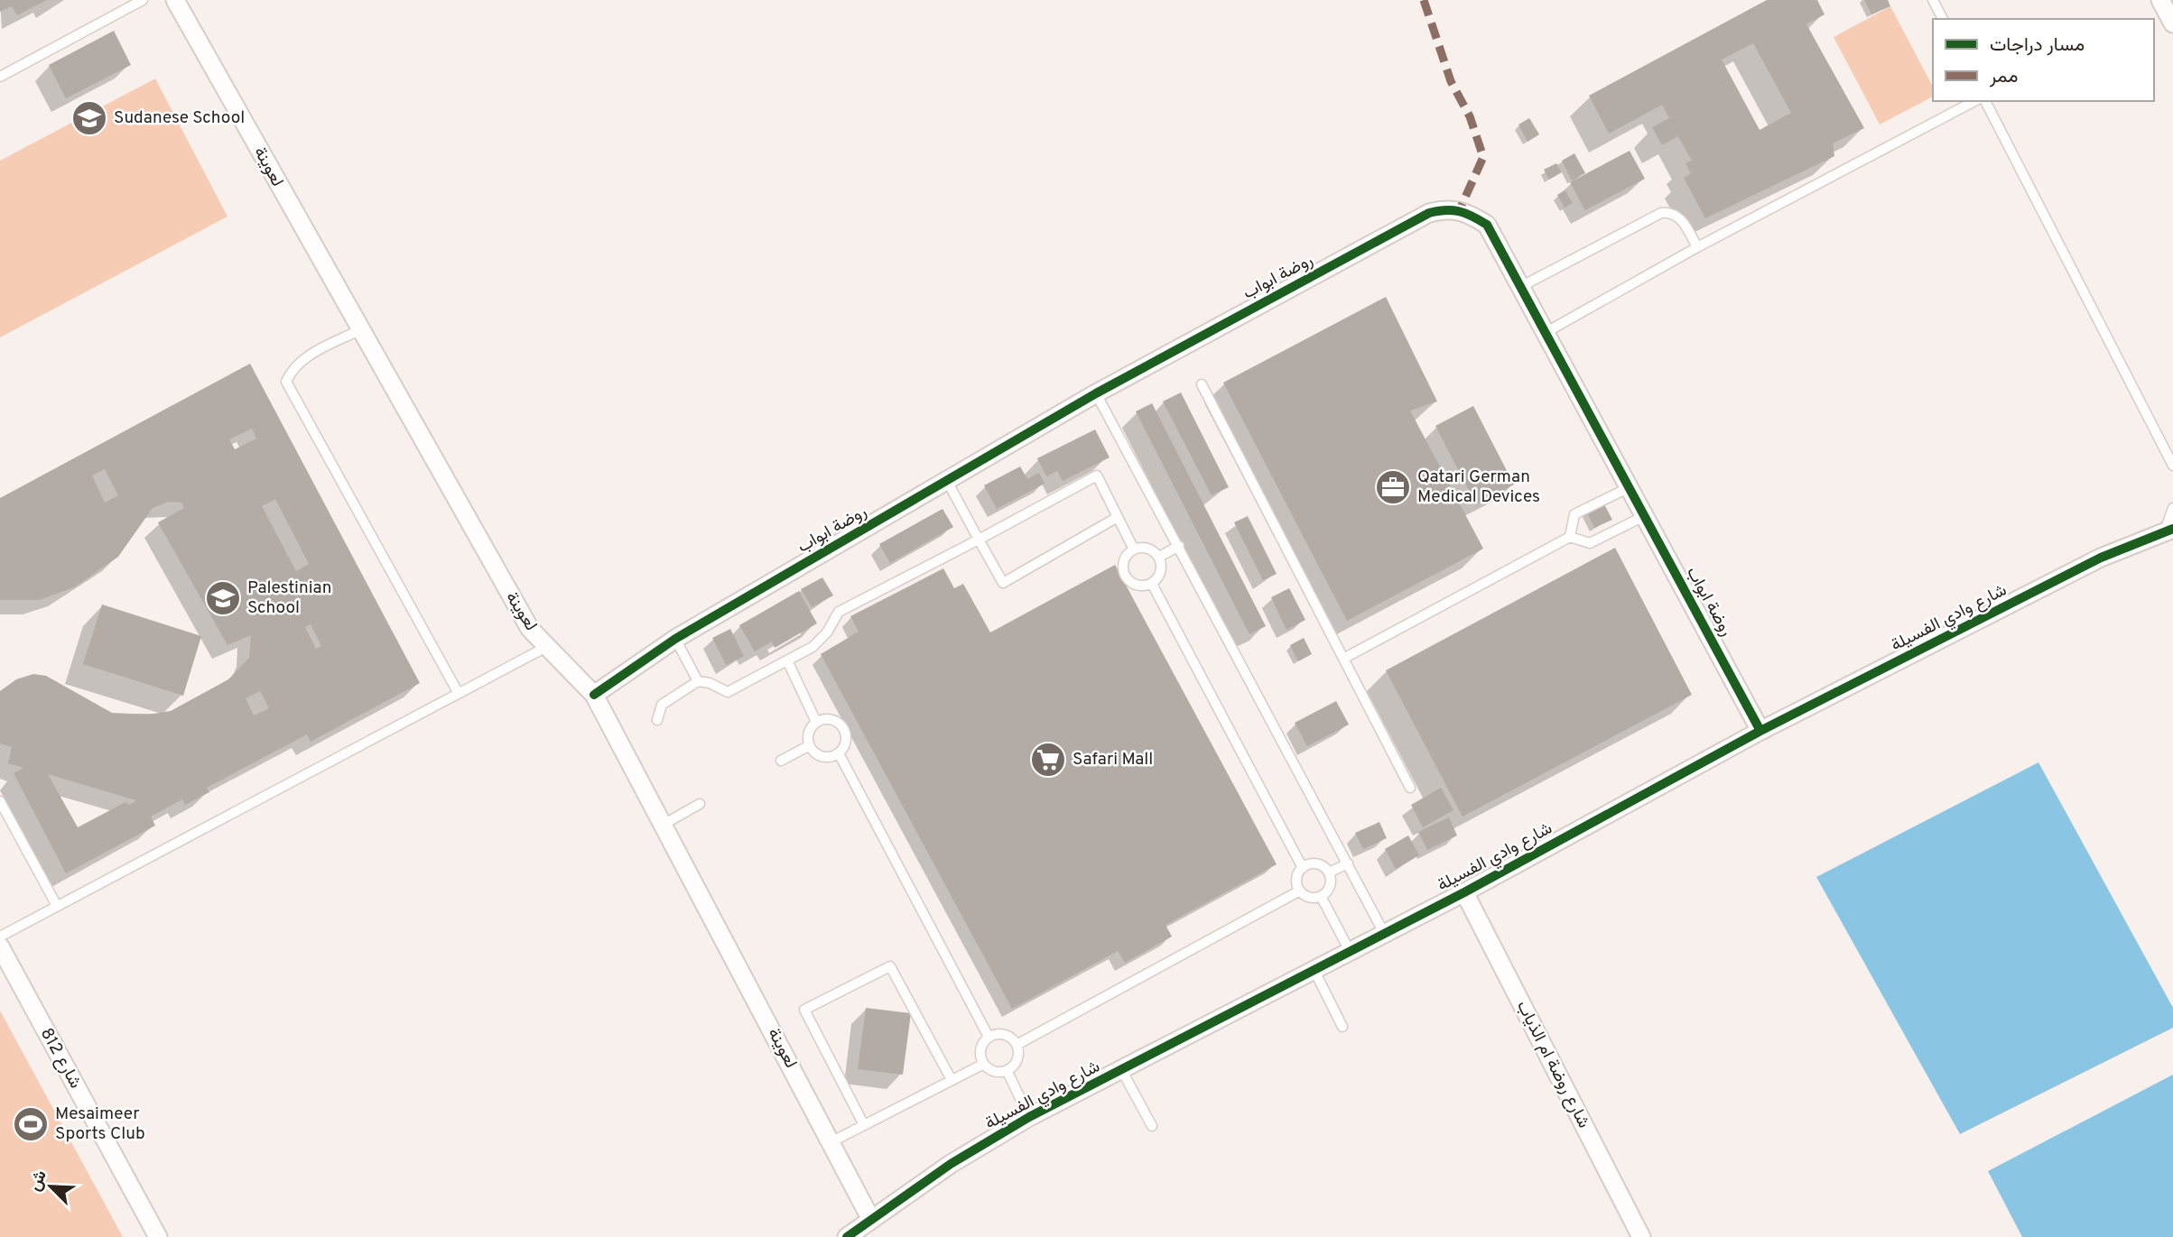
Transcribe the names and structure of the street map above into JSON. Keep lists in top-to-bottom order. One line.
{"streets":{"street":["لعوينة","روضة ابواب","شارع وادي الفسيلة","شارع 812","شارع روضة ام الذياب"]},"crossings":[["لعوينة","روضة ابواب"],["لعوينة","شارع وادي الفسيلة"],["روضة ابواب","شارع وادي الفسيلة"],["شارع وادي الفسيلة","شارع روضة ام الذياب"]],"places":{"school or university":["Sudanese School","Palestinian School"],"office":["Qatari German Medical Devices"],"supermarket":["Safari Mall"],"sports":["Mesaimeer Sports Club"]},"legend":["مسار دراجات","ممر"],"north":"top left"}
